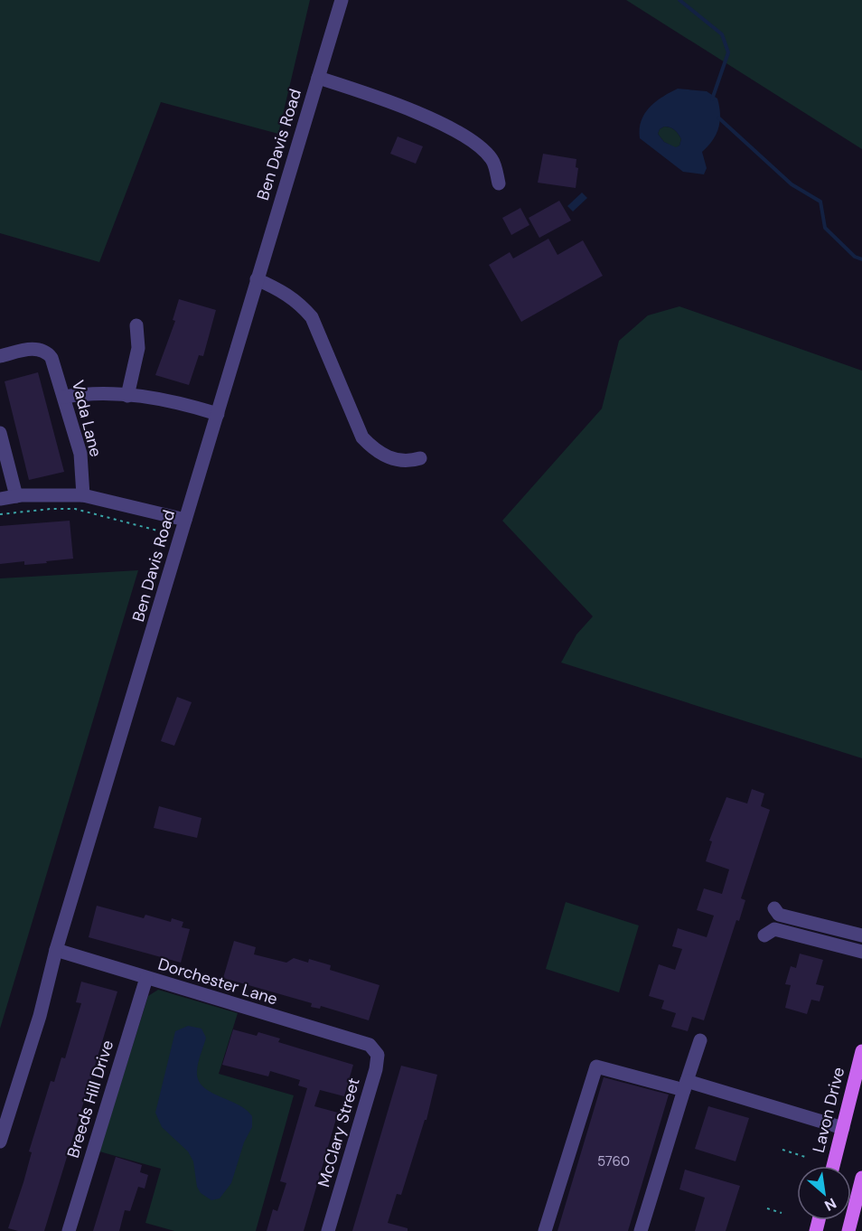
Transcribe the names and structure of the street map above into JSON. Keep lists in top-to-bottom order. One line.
{"streets":{"main road":["Lavon Drive"],"street":["Ben Davis Road","Vada Lane","Dorchester Lane","Breeds Hill Drive","McClary Street"]},"crossings":[["Ben Davis Road","Dorchester Lane"],["Dorchester Lane","Breeds Hill Drive"],["Dorchester Lane","McClary Street"]],"house_numbers":["5760"],"north":"bottom right"}
